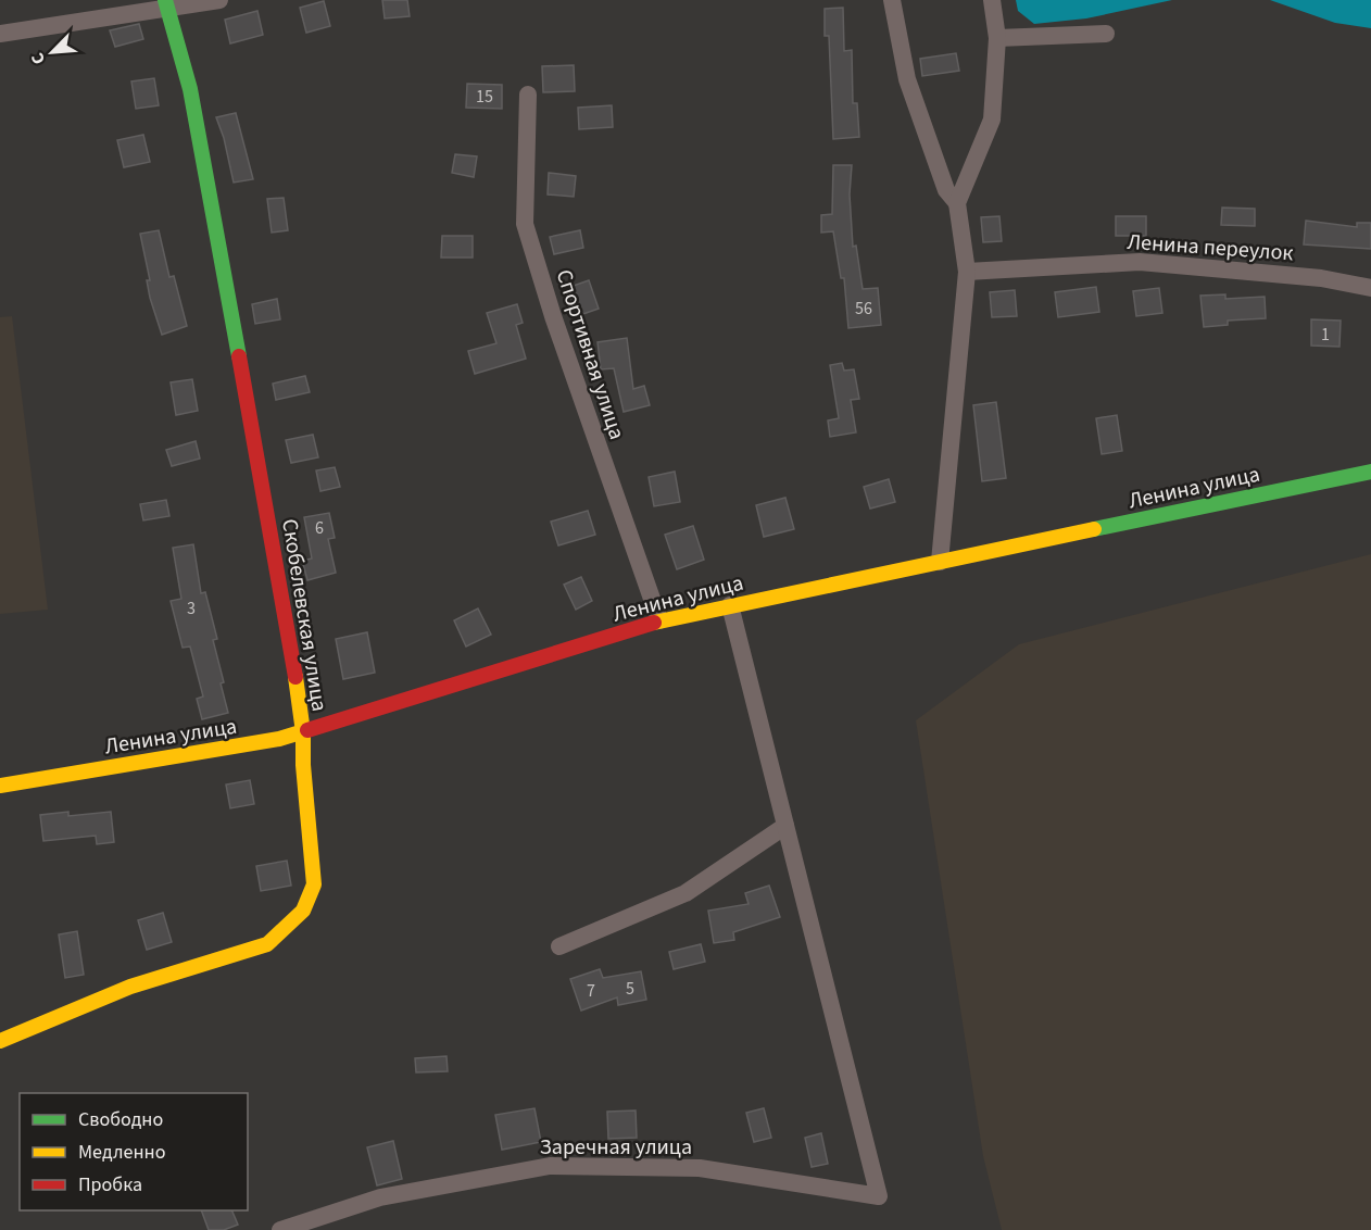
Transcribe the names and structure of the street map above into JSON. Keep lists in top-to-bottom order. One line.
{"streets":{"street":["Ленина переулок","Спортивная улица","Ленина улица","Скобелевская улица","Заречная улица"]},"crossings":[["Спортивная улица","Ленина улица"],["Ленина улица","Скобелевская улица"]],"house_numbers":["15","56","1","6","3","5","7"],"legend":["Свободно","Медленно","Пробка"],"north":"bottom left"}
